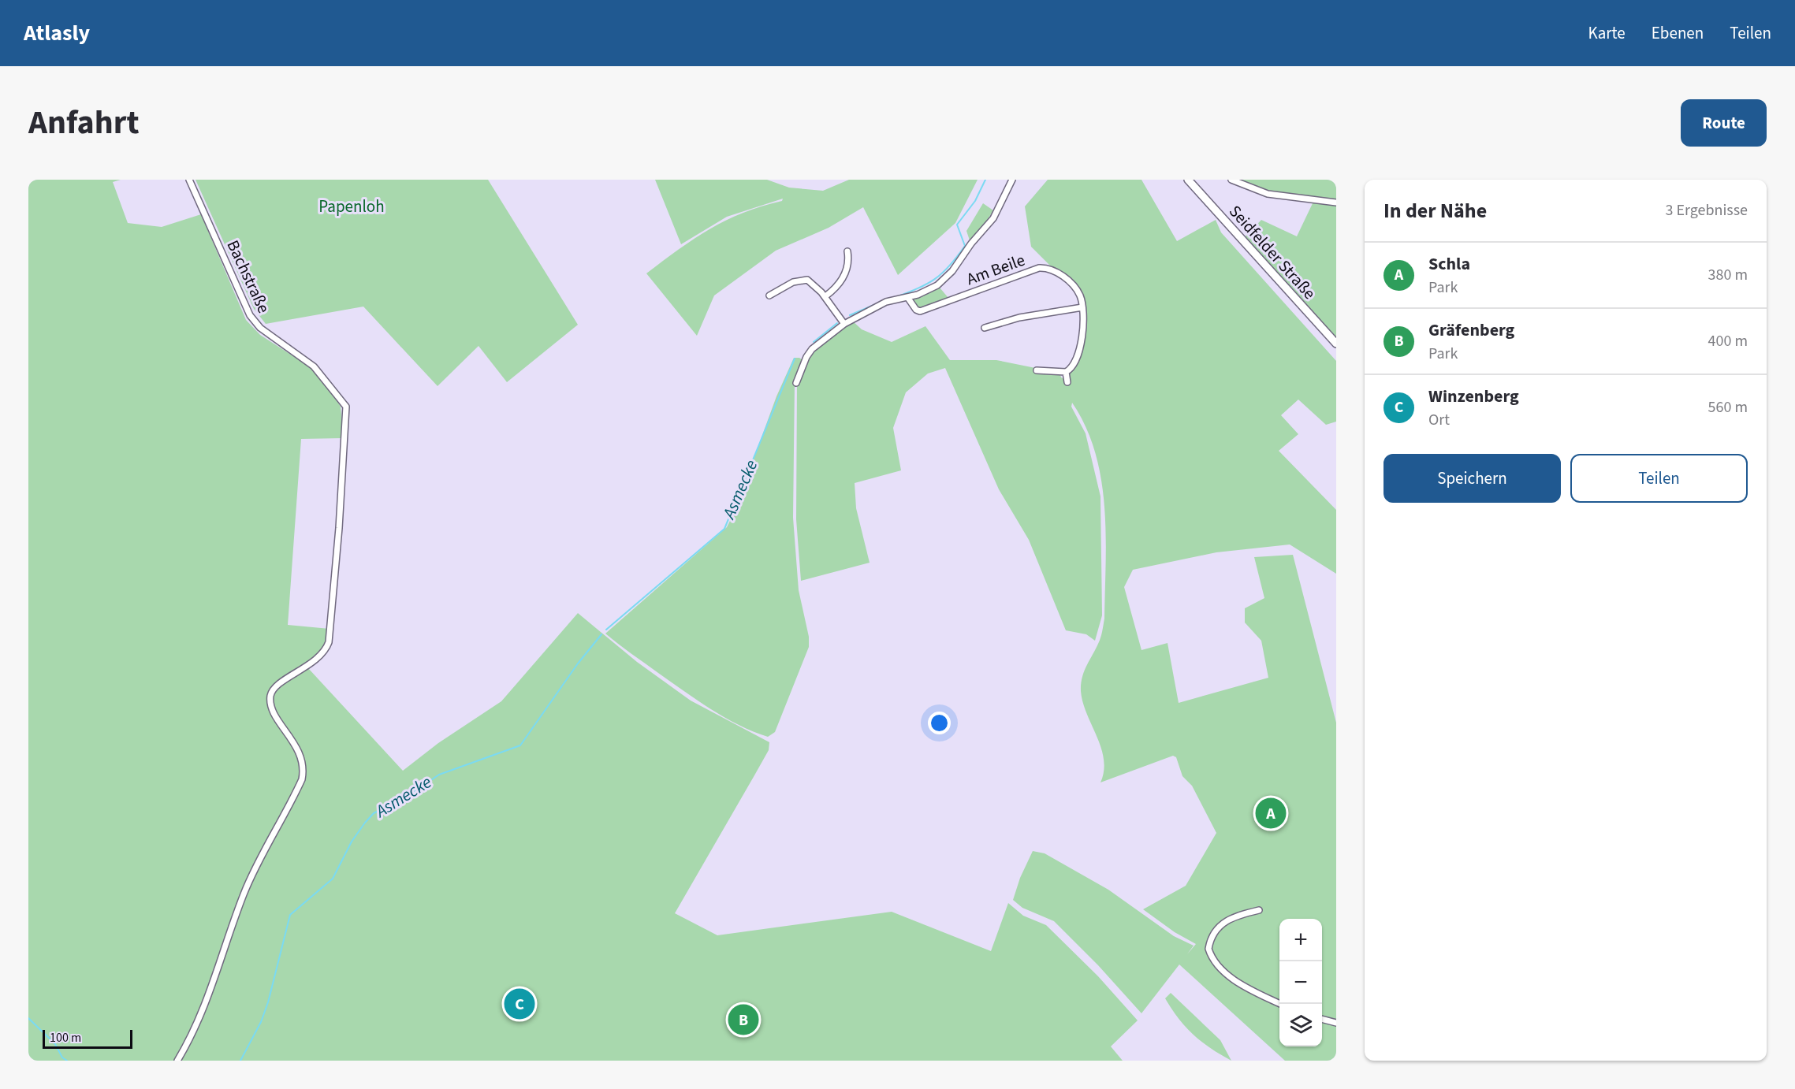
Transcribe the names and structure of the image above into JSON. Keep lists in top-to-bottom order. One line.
{"streets":{"main road":["Seidfelder Straße"],"street":["Am Beile","Bachstraße"]},"water":["Asmecke"],"parks":["Papenloh"],"scale_bar":"100 m","page":{"header":"Atlasly","nav":["Karte","Ebenen","Teilen"],"title":"Anfahrt","buttons":["Route",["Speichern","Teilen"]],"heading":["In der Nähe","3 Ergebnisse"],"list":[{"mark":"A","name":"Schla","note":"Park","value":"380 m"},{"mark":"B","name":"Gräfenberg","note":"Park","value":"400 m"},{"mark":"C","name":"Winzenberg","note":"Ort","value":"560 m"}],"pins":["A","C","B"],"map_buttons":["+","−"],"scale":"100 m"}}
